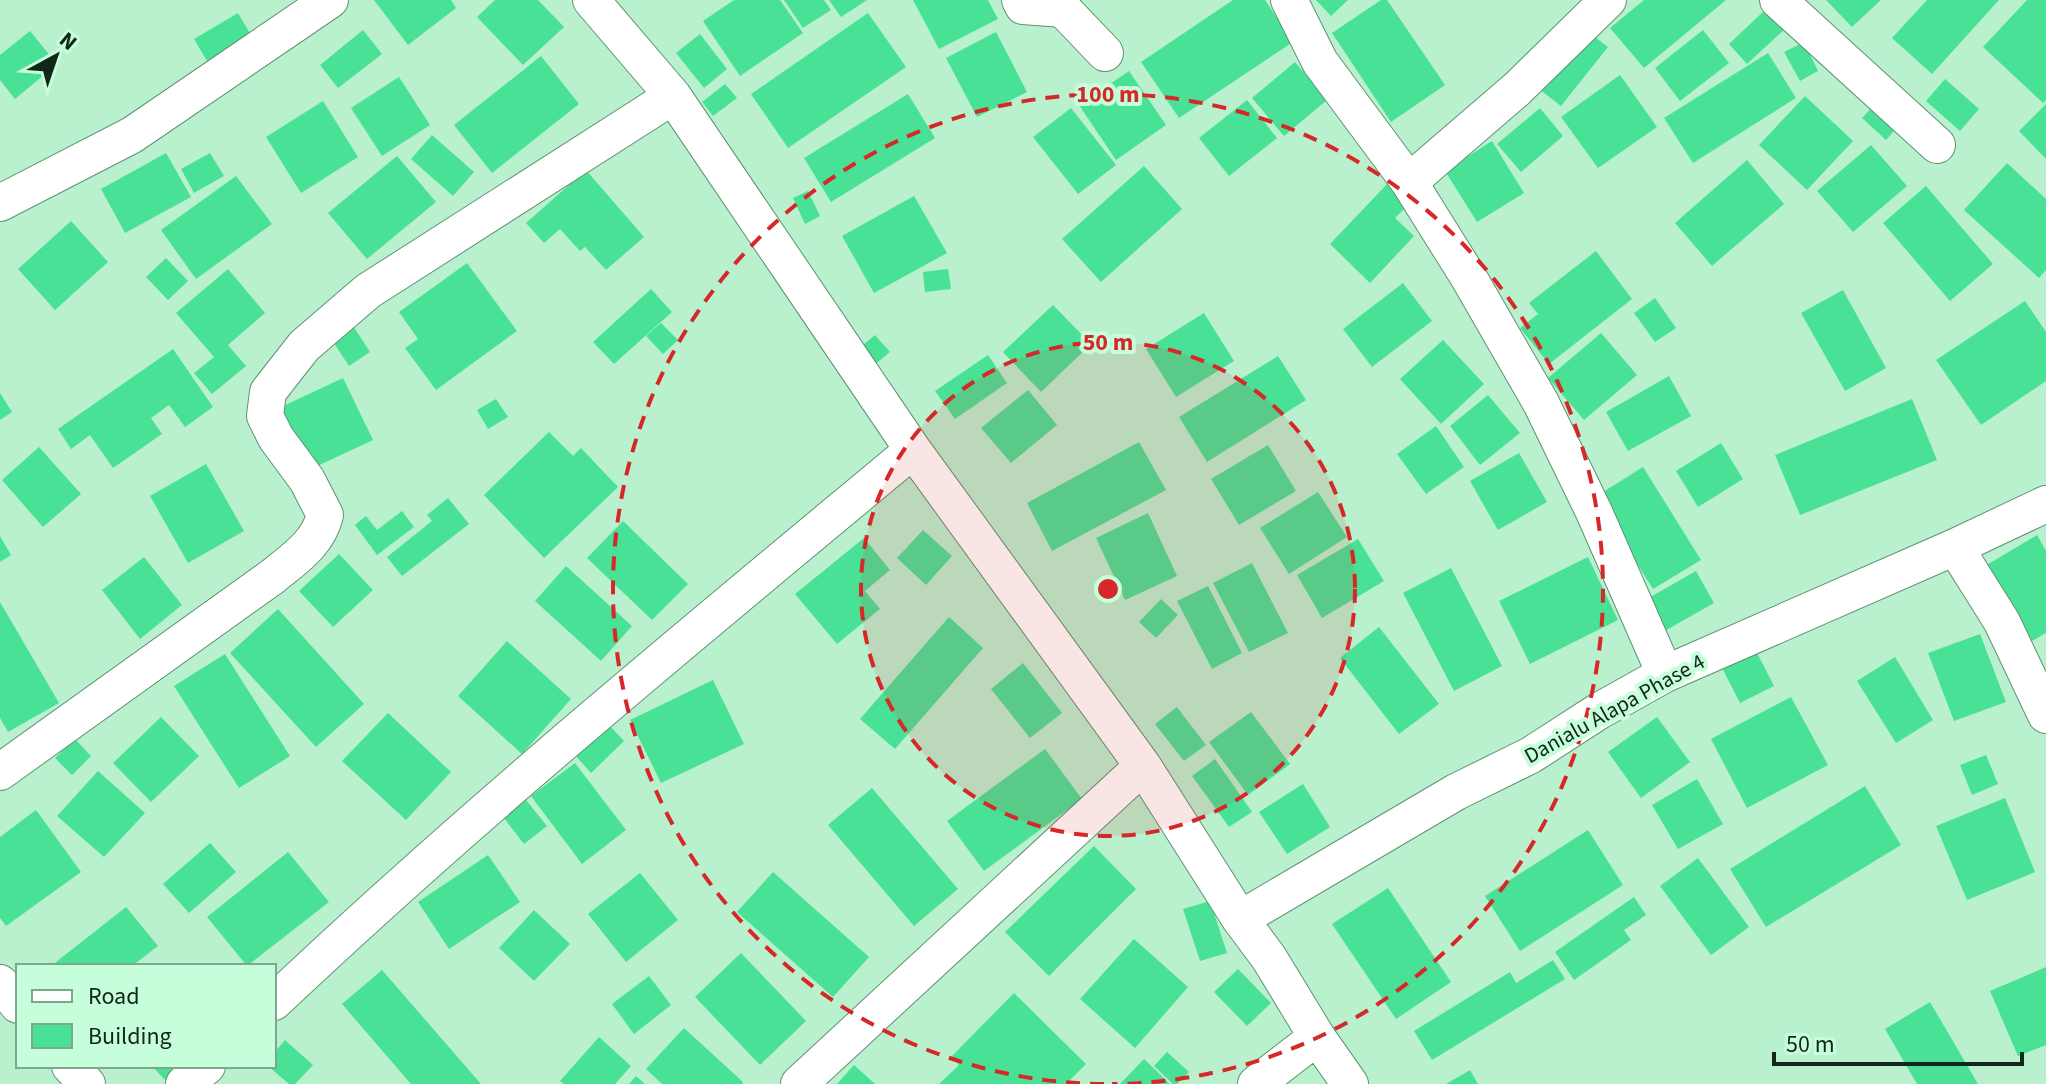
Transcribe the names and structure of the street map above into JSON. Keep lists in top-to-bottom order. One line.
{"streets":{"street":["Danialu Alapa Phase 4"]},"legend":["Road","Building"],"scale_bar":"50 m","north":"top right","rings":["100 m","50 m"]}
